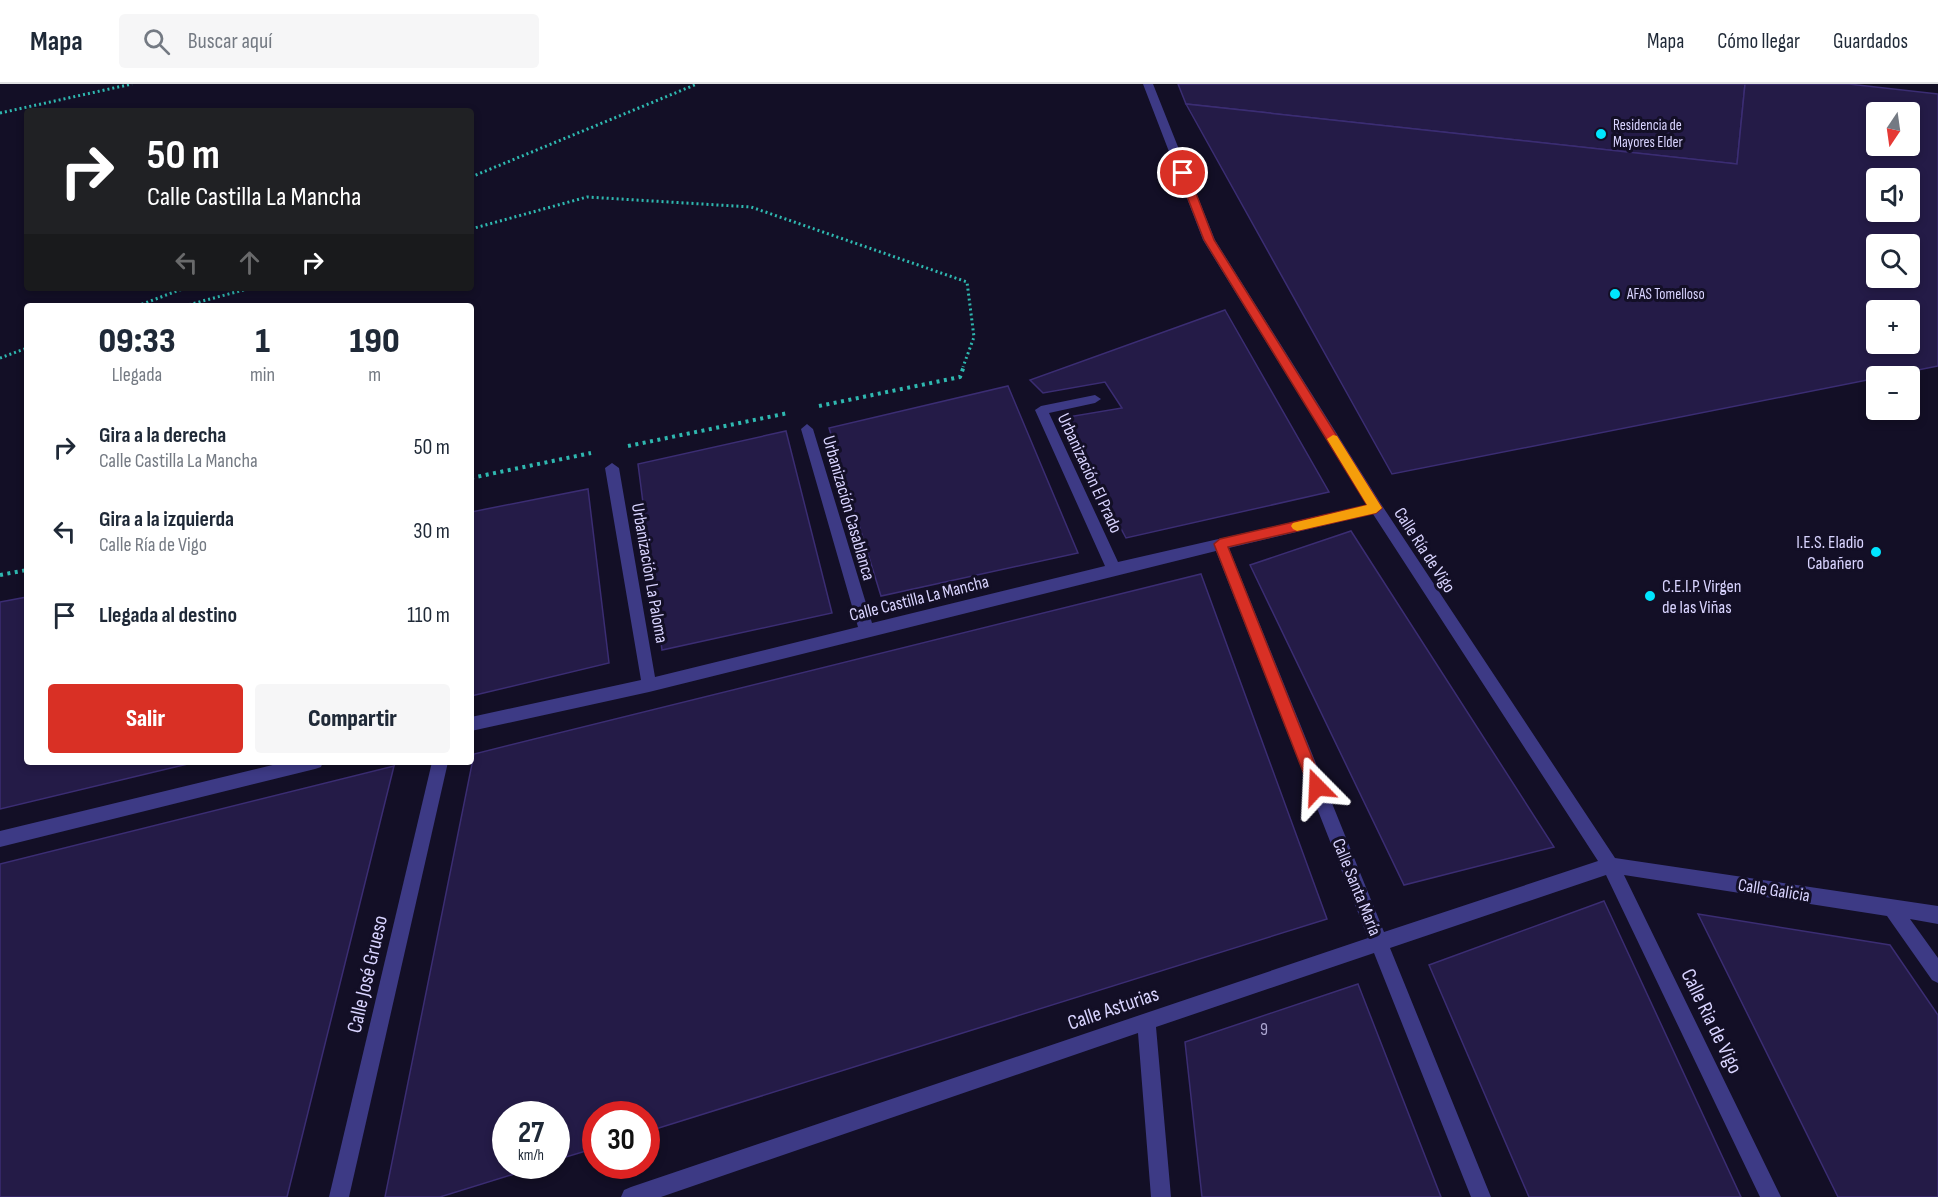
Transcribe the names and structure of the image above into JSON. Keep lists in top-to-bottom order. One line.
{"streets":{"street":["Urbanización El Prado","Urbanización Casablanca","Calle Ría de Vigo","Urbanización La Paloma","Calle Castilla La Mancha","Calle Santa María","Calle Galicia","Calle José Grueso","Calle Asturias","Calle Ria de Vigo"]},"crossings":[["Urbanización El Prado","Calle Castilla La Mancha"],["Urbanización Casablanca","Calle Castilla La Mancha"],["Calle Ría de Vigo","Calle Castilla La Mancha"],["Calle Ría de Vigo","Calle Galicia"],["Calle Ría de Vigo","Calle Asturias"],["Calle Ría de Vigo","Calle Ria de Vigo"],["Urbanización La Paloma","Calle Castilla La Mancha"],["Calle Castilla La Mancha","Calle Santa María"],["Calle Santa María","Calle Asturias"],["Calle Galicia","Calle Asturias"],["Calle Galicia","Calle Ria de Vigo"],["Calle Asturias","Calle Ria de Vigo"]],"places":["Residencia de Mayores Elder","AFAS Tomelloso","I.E.S. Eladio Cabañero","C.E.I.P. Virgen de las Viñas"],"house_numbers":["9"],"north":"bottom","page":{"header":"Mapa","search":"Buscar aquí","nav":["Mapa","Cómo llegar","Guardados"],"map_buttons":["+","−"],"turn":["50 m","Calle Castilla La Mancha"],"eta":["09:33","Llegada","1","min","190","m"],"list":[{"name":"Gira a la derecha","note":"Calle Castilla La Mancha","value":"50 m"},{"name":"Gira a la izquierda","note":"Calle Ría de Vigo","value":"30 m"},{"name":"Llegada al destino","value":"110 m"}],"buttons":["Salir","Compartir"],"speed":"27 km/h","limit":"30"}}
